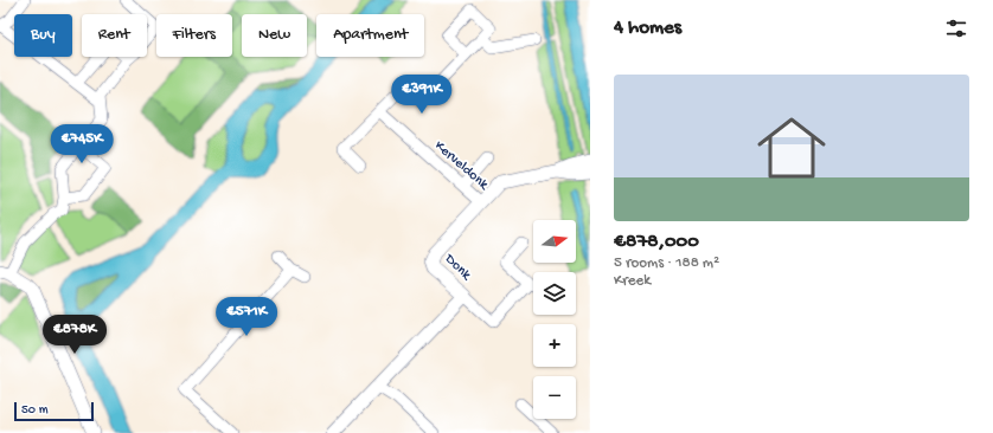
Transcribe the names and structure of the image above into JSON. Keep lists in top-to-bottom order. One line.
{"streets":{"street":["Kerveldonk","Donk"]},"crossings":[["Kerveldonk","Donk"]],"scale_bar":"50 m","north":"right","page":{"heading":"4 homes","chip":["Buy","Rent","Filters","New","Apartment"],"list":[{"name":"€878,000","note":"5 rooms · 188 m² · Kreek"}],"price":["€391K","€745K","€571K","€878K"],"map_buttons":["+","−"],"scale":"50 m"}}
